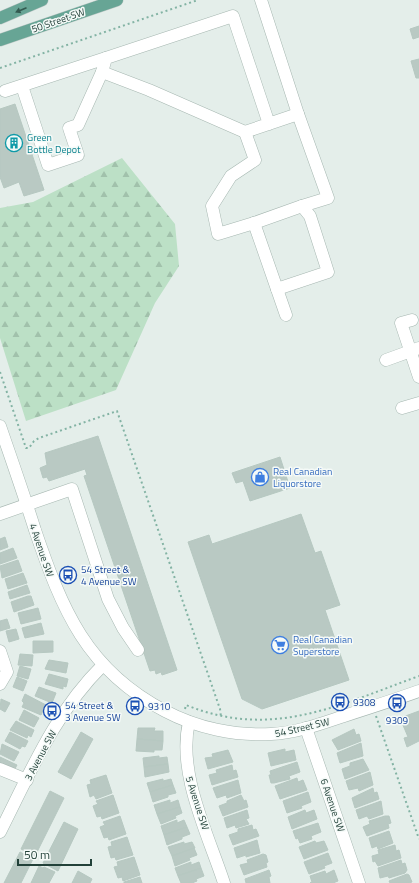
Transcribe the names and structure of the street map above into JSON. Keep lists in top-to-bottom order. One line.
{"streets":{"main road":["50 Street SW"],"street":["4 Avenue SW","54 Street SW","3 Avenue SW","5 Avenue SW","6 Avenue SW"]},"crossings":[["4 Avenue SW","54 Street SW"],["4 Avenue SW","3 Avenue SW"],["54 Street SW","3 Avenue SW"],["54 Street SW","5 Avenue SW"],["54 Street SW","6 Avenue SW"]],"places":{"building":["Green Bottle Depot"],"shop":["Real Canadian Liquorstore"],"bus stop":["54 Street & 4 Avenue SW","9308","9309","9310","54 Street & 3 Avenue SW"],"supermarket":["Real Canadian Superstore"]},"scale_bar":"50 m"}
